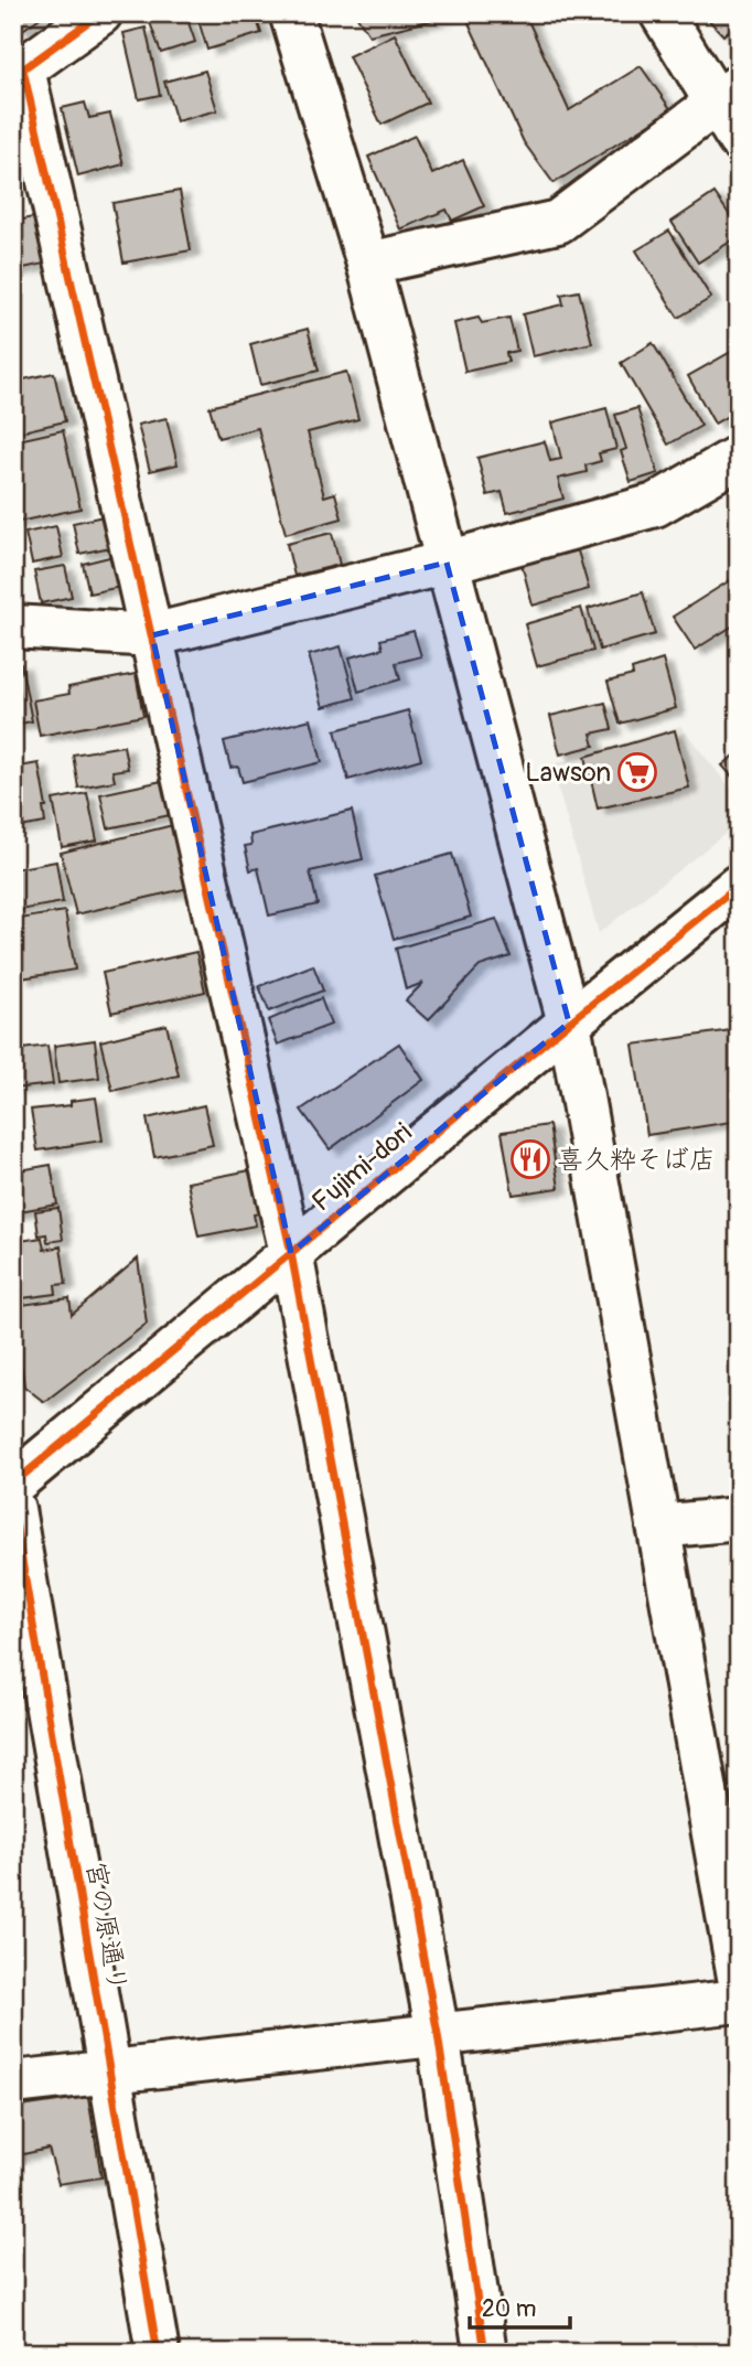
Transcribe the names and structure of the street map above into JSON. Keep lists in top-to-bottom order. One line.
{"streets":{"street":["Fujimi-dori","宮の原通り"]},"places":{"supermarket":["Lawson"],"restaurant":["喜久粋そば店"]},"scale_bar":"20 m"}
